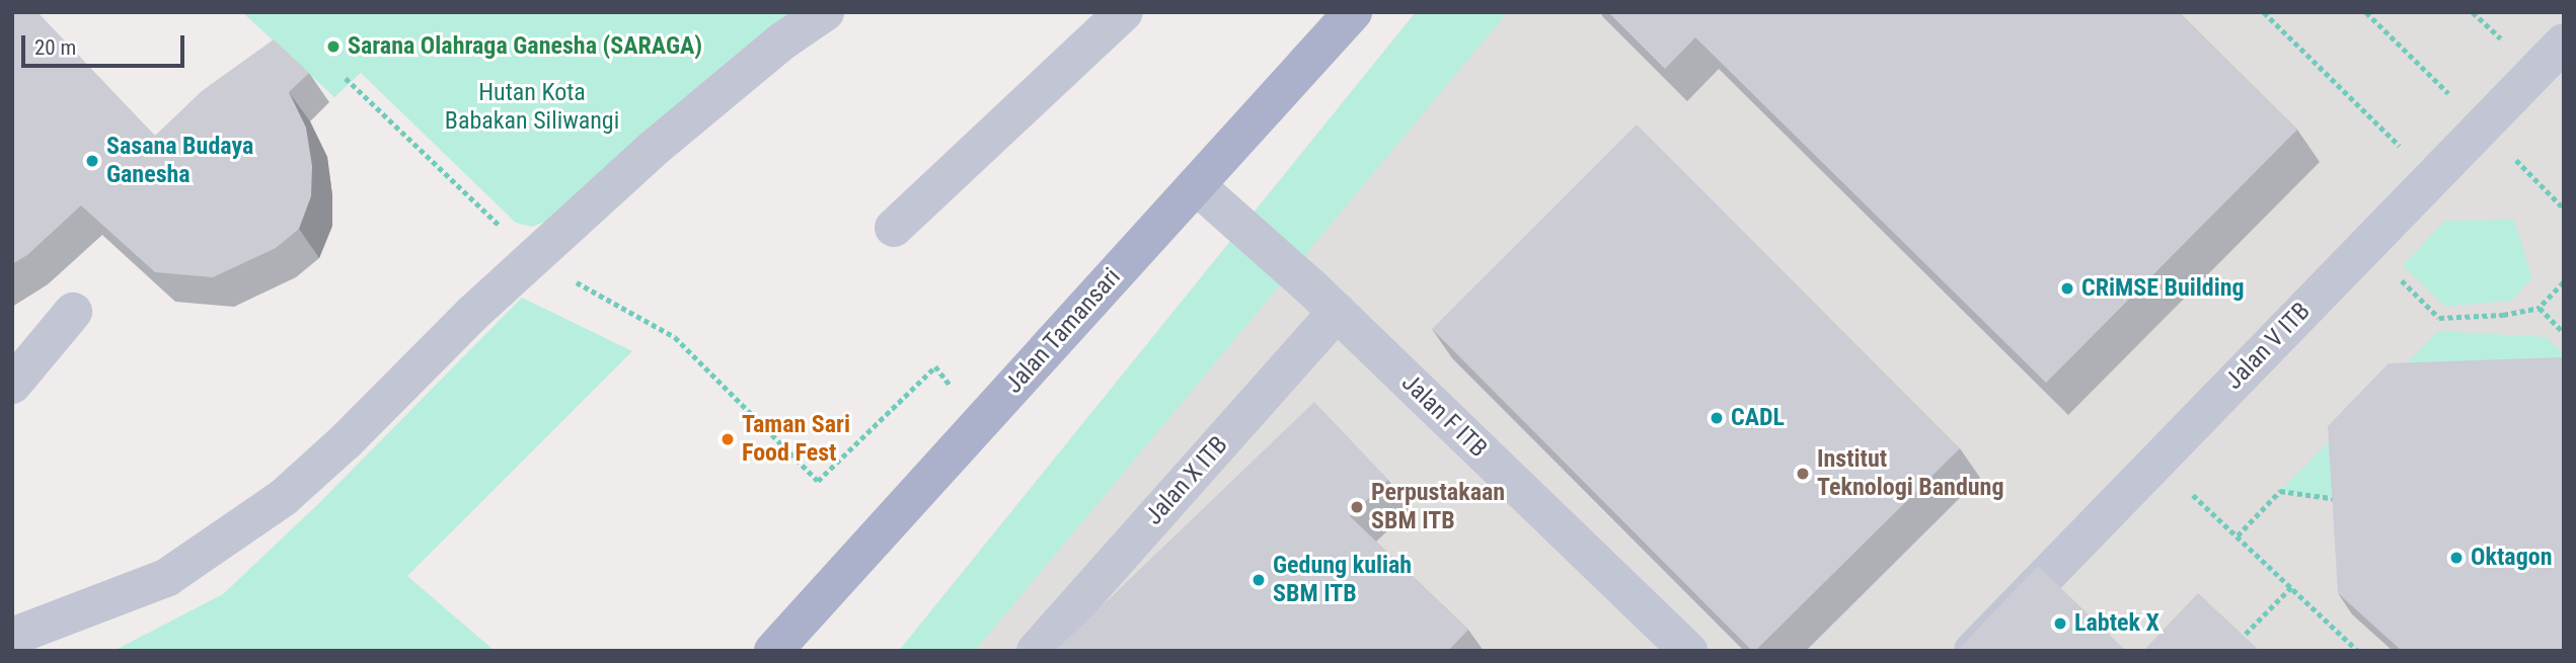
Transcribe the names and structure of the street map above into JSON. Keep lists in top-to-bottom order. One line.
{"streets":{"main road":["Jalan Tamansari"],"lane":["Jalan V ITB","Jalan F ITB","Jalan X ITB"]},"crossings":[["Jalan Tamansari","Jalan F ITB"],["Jalan F ITB","Jalan X ITB"]],"parks":["Hutan Kota Babakan Siliwangi"],"places":["Sarana Olahraga Ganesha (SARAGA)","Sasana Budaya Ganesha","CRiMSE Building","CADL","Taman Sari Food Fest","Institut Teknologi Bandung","Perpustakaan SBM ITB","Oktagon","Gedung kuliah SBM ITB","Labtek X"],"scale_bar":"20 m"}
